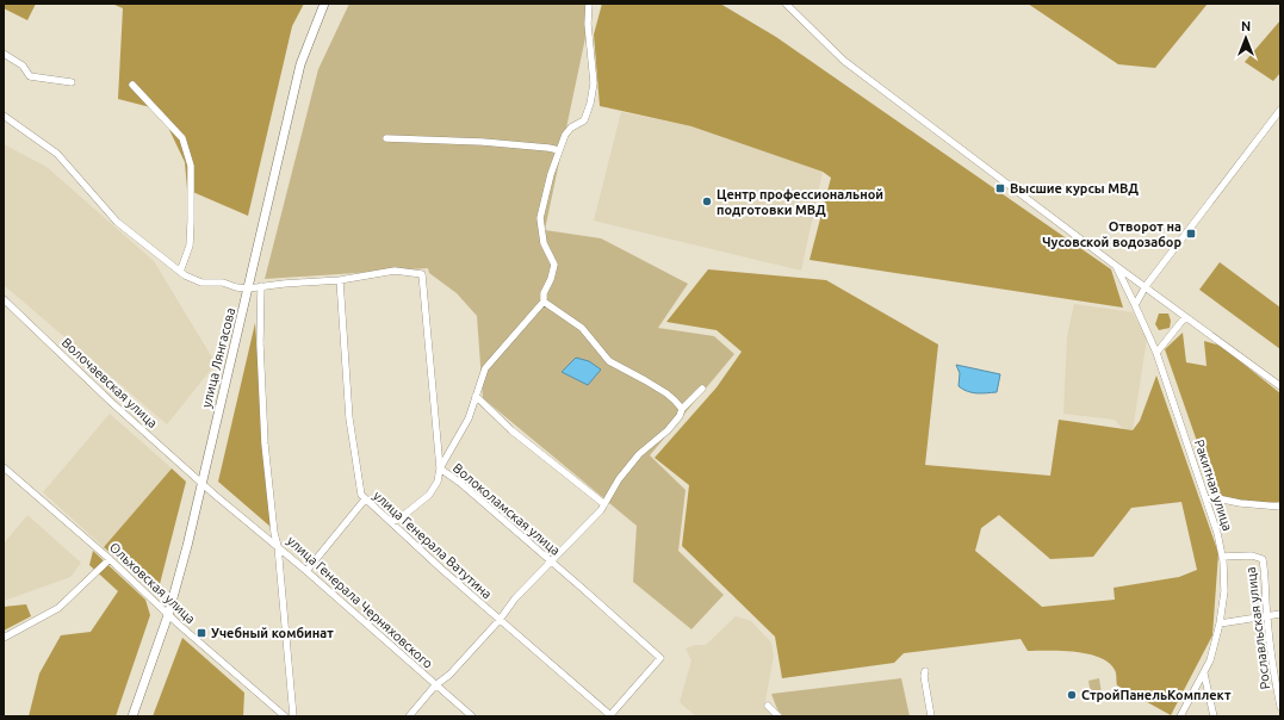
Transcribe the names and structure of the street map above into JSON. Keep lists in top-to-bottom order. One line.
{"streets":{"main road":["улица Лянгасова"],"street":["Волочаевская улица","Ракитная улица","Волоколамская улица","улица Генерала Ватутина","Ольховская улица","улица Генерала Черняховского","Рославльская улица"]},"crossings":[["улица Лянгасова","Волочаевская улица"],["улица Лянгасова","Ольховская улица"],["Волочаевская улица","улица Генерала Черняховского"],["Ракитная улица","Рославльская улица"],["Волоколамская улица","улица Генерала Ватутина"]],"places":{"transit":["Высшие курсы МВД","Отворот на Чусовской водозабор","Учебный комбинат"],"other":["Центр профессиональной подготовки МВД","СтройПанельКомплект"]},"north":"top"}
